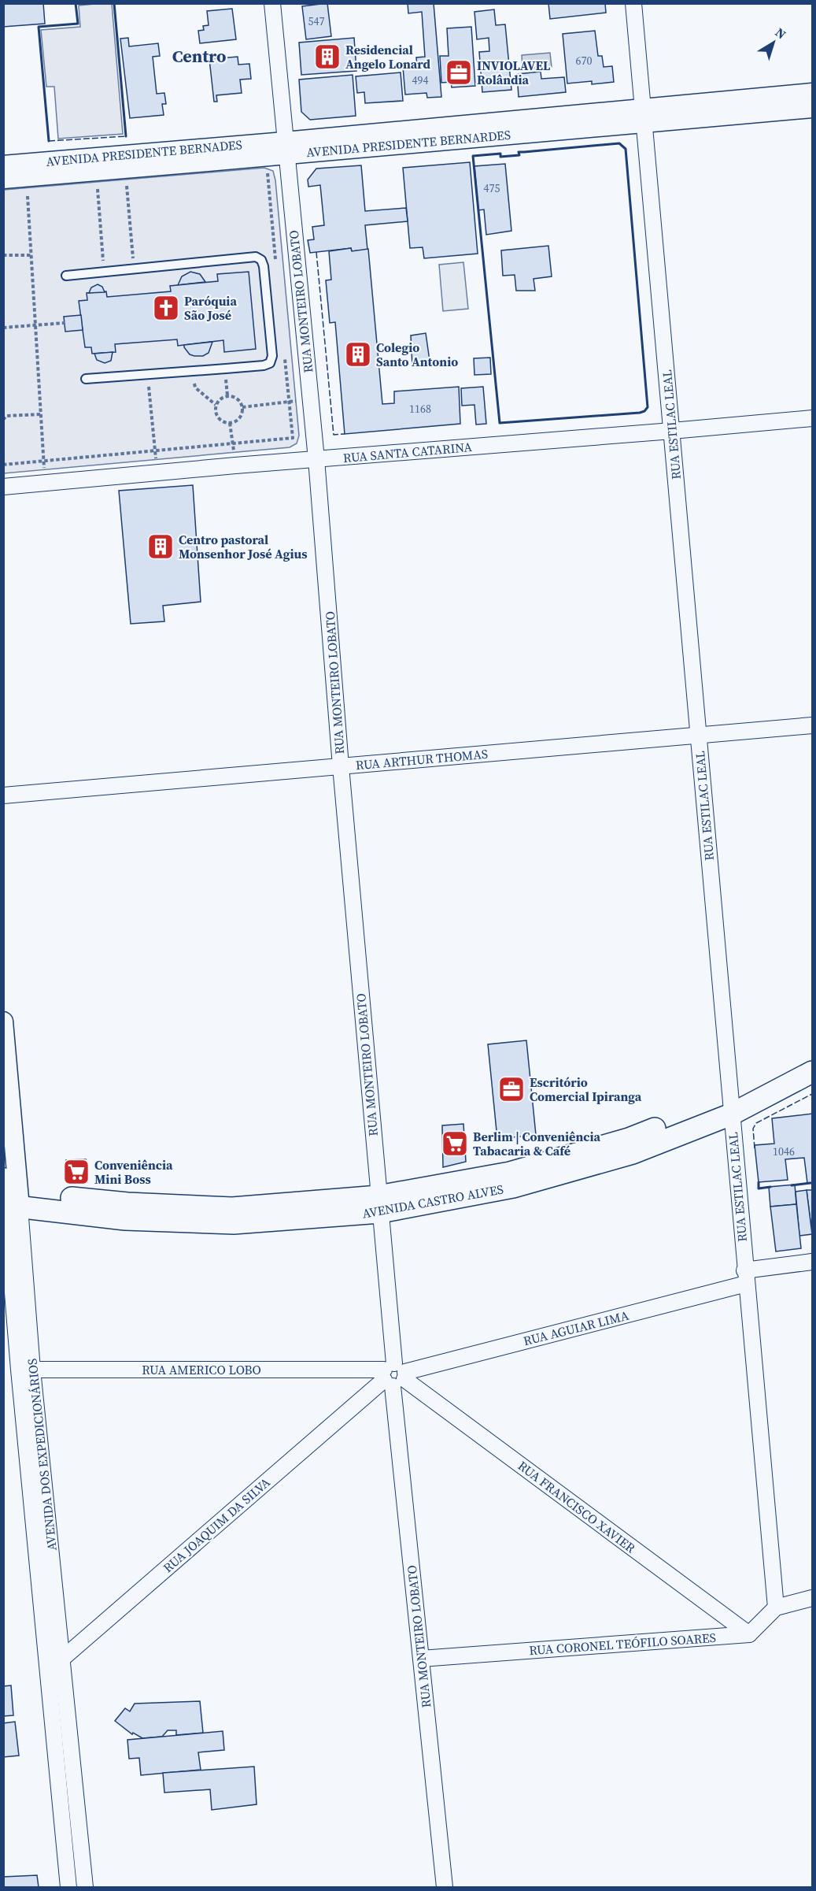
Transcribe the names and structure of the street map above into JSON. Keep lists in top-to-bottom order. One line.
{"streets":{"main road":["AVENIDA CASTRO ALVES"],"street":["AVENIDA PRESIDENTE BERNARDES","AVENIDA PRESIDENTE BERNADES","RUA MONTEIRO LOBATO","RUA ESTILAC LEAL","RUA SANTA CATARINA","RUA ARTHUR THOMAS","RUA AGUIAR LIMA","RUA AMERICO LOBO","AVENIDA DOS EXPEDICIONÁRIOS","RUA FRANCISCO XAVIER","RUA JOAQUIM DA SILVA","RUA CORONEL TEÓFILO SOARES"]},"crossings":[["AVENIDA PRESIDENTE BERNARDES","AVENIDA PRESIDENTE BERNADES"],["AVENIDA PRESIDENTE BERNARDES","RUA MONTEIRO LOBATO"],["AVENIDA PRESIDENTE BERNARDES","RUA ESTILAC LEAL"],["AVENIDA PRESIDENTE BERNADES","RUA MONTEIRO LOBATO"],["RUA MONTEIRO LOBATO","RUA SANTA CATARINA"],["RUA MONTEIRO LOBATO","RUA ARTHUR THOMAS"],["RUA MONTEIRO LOBATO","AVENIDA CASTRO ALVES"],["RUA MONTEIRO LOBATO","RUA AGUIAR LIMA"],["RUA MONTEIRO LOBATO","RUA AMERICO LOBO"],["RUA MONTEIRO LOBATO","RUA FRANCISCO XAVIER"],["RUA MONTEIRO LOBATO","RUA JOAQUIM DA SILVA"],["RUA MONTEIRO LOBATO","RUA CORONEL TEÓFILO SOARES"],["RUA ESTILAC LEAL","RUA SANTA CATARINA"],["RUA ESTILAC LEAL","RUA ARTHUR THOMAS"],["RUA ESTILAC LEAL","AVENIDA CASTRO ALVES"],["RUA ESTILAC LEAL","RUA AGUIAR LIMA"],["AVENIDA CASTRO ALVES","AVENIDA DOS EXPEDICIONÁRIOS"],["RUA AGUIAR LIMA","RUA AMERICO LOBO"],["RUA AGUIAR LIMA","RUA FRANCISCO XAVIER"],["RUA AGUIAR LIMA","RUA JOAQUIM DA SILVA"],["RUA AMERICO LOBO","AVENIDA DOS EXPEDICIONÁRIOS"],["RUA AMERICO LOBO","RUA FRANCISCO XAVIER"],["RUA AMERICO LOBO","RUA JOAQUIM DA SILVA"],["AVENIDA DOS EXPEDICIONÁRIOS","RUA JOAQUIM DA SILVA"],["RUA FRANCISCO XAVIER","RUA JOAQUIM DA SILVA"],["RUA FRANCISCO XAVIER","RUA CORONEL TEÓFILO SOARES"]],"districts":["Centro"],"places":{"building":["Residencial Angelo Lonard","Colegio Santo Antonio","Centro pastoral Monsenhor José Agius"],"office":["INVIOLAVEL Rolândia","Escritório Comercial Ipiranga"],"church":["Paróquia São José"],"supermarket":["Berlim | Conveniência Tabacaria & Café","Conveniência Mini Boss"]},"house_numbers":["547","670","494","475","1168","1046"],"north":"top right"}
